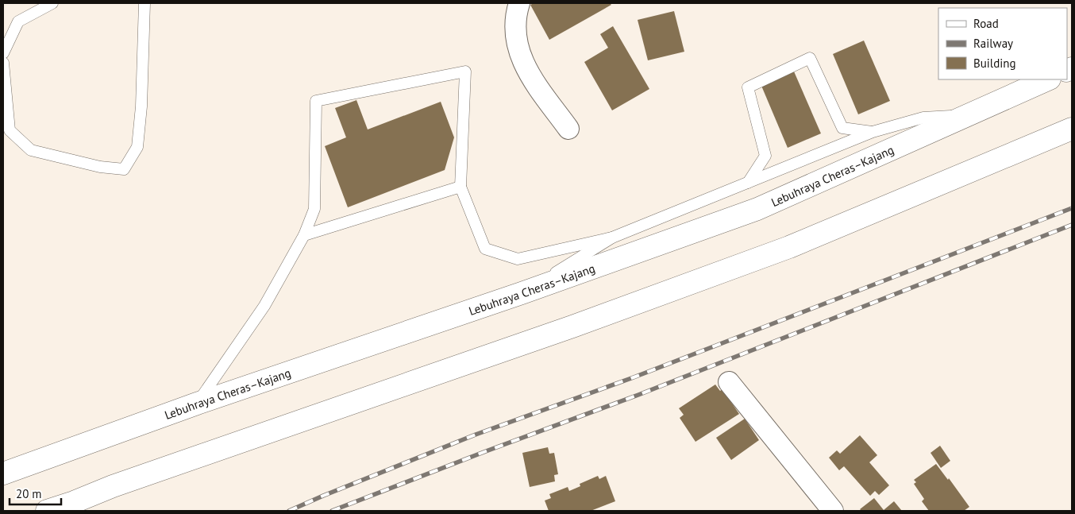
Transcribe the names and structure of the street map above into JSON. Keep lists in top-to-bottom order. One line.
{"streets":{"highway":["Lebuhraya Cheras–Kajang"]},"legend":["Road","Railway","Building"],"scale_bar":"20 m"}
